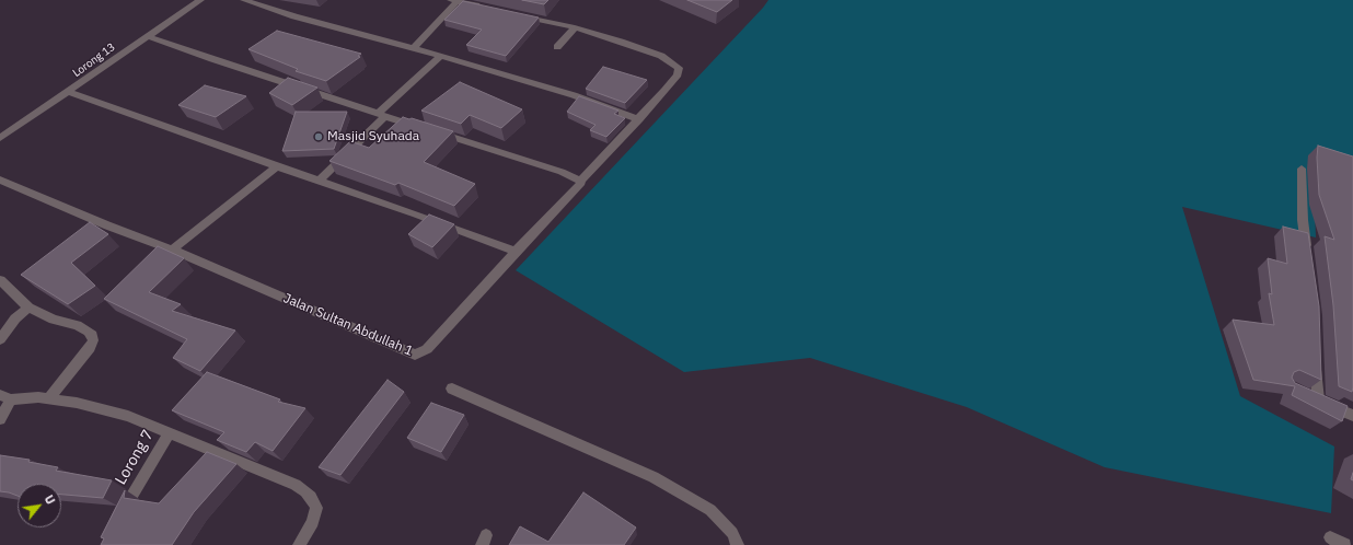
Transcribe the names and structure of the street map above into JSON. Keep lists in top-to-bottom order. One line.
{"streets":{"street":["Lorong 13","Jalan Sultan Abdullah 1","Lorong 7"]},"places":["Masjid Syuhada"],"north":"top right"}
